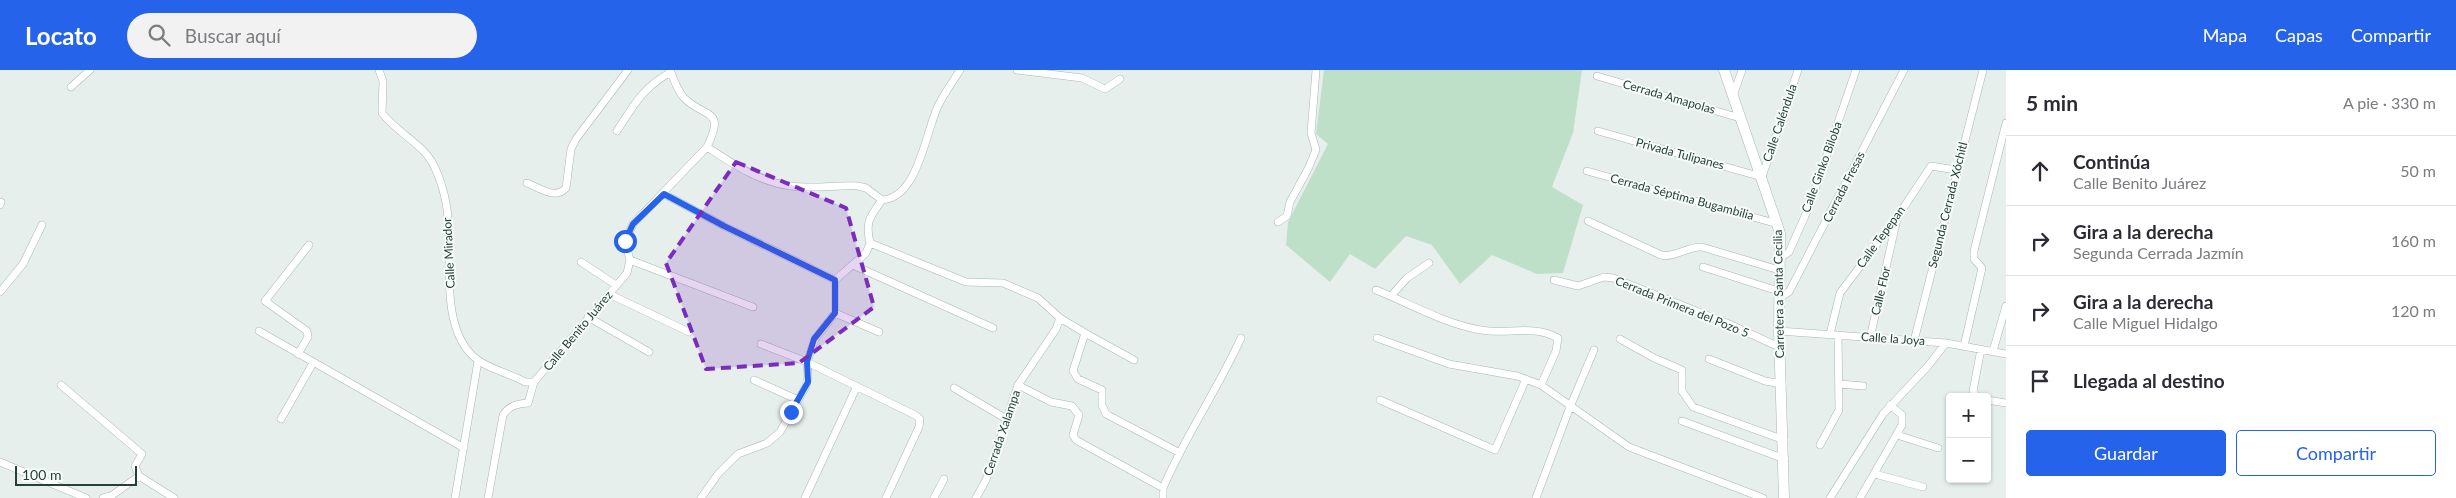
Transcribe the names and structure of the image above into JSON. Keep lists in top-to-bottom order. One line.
{"streets":{"main road":["Carretera a Santa Cecilia"],"street":["Cerrada Amapolas","Calle Caléndula","Privada Tulipanes","Calle Ginko Biloba","Cerrada Fresas","Cerrada Séptima Bugambilia","Segunda Cerrada Xóchitl","Calle Tepepan","Calle Mirador","Calle Flor","Cerrada Primera del Pozo 5","Calle Benito Juárez","Calle la Joya","Cerrada Xalampa"]},"crossings":[["Cerrada Amapolas","Carretera a Santa Cecilia"],["Calle Caléndula","Privada Tulipanes"],["Calle Caléndula","Carretera a Santa Cecilia"],["Privada Tulipanes","Carretera a Santa Cecilia"],["Calle Ginko Biloba","Carretera a Santa Cecilia"],["Cerrada Fresas","Carretera a Santa Cecilia"],["Cerrada Séptima Bugambilia","Carretera a Santa Cecilia"],["Segunda Cerrada Xóchitl","Calle Tepepan"],["Segunda Cerrada Xóchitl","Calle la Joya"],["Calle Tepepan","Calle Flor"],["Calle Tepepan","Calle la Joya"],["Calle Mirador","Calle Benito Juárez"],["Calle Flor","Calle la Joya"],["Carretera a Santa Cecilia","Cerrada Primera del Pozo 5"],["Carretera a Santa Cecilia","Calle la Joya"]],"scale_bar":"100 m","page":{"header":"Locato","search":"Buscar aquí","nav":["Mapa","Capas","Compartir"],"heading":["5 min","A pie · 330 m"],"list":[["Continúa","Calle Benito Juárez","50 m"],["Gira a la derecha","Segunda Cerrada Jazmín","160 m"],["Gira a la derecha","Calle Miguel Hidalgo","120 m"],"Llegada al destino"],"map_buttons":["+","−"],"buttons":["Guardar","Compartir"],"scale":"100 m"}}
